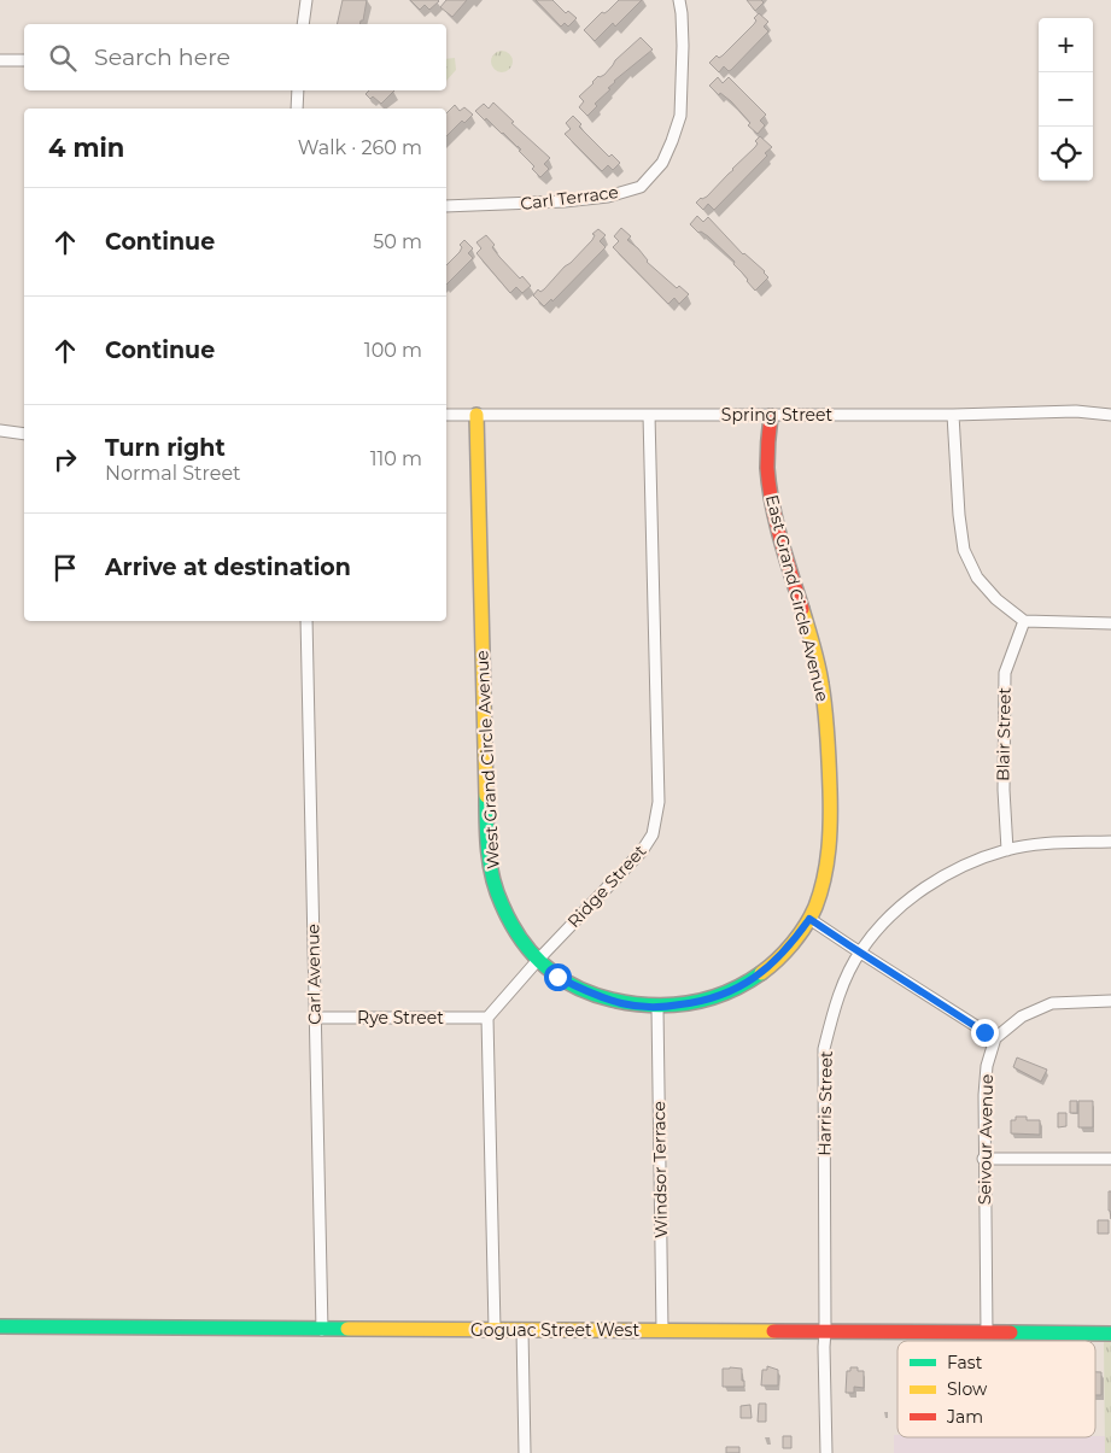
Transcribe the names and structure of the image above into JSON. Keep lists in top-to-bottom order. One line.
{"streets":{"street":["Carl Terrace","Spring Street","East Grand Circle Avenue","Blair Street","West Grand Circle Avenue","Ridge Street","Carl Avenue","Rye Street","Harris Street","Seivour Avenue","Windsor Terrace","Goguac Street West"]},"crossings":[["Spring Street","East Grand Circle Avenue"],["Spring Street","West Grand Circle Avenue"],["Spring Street","Ridge Street"],["East Grand Circle Avenue","West Grand Circle Avenue"],["East Grand Circle Avenue","Windsor Terrace"],["Blair Street","Harris Street"],["West Grand Circle Avenue","Ridge Street"],["West Grand Circle Avenue","Windsor Terrace"],["Ridge Street","Rye Street"],["Carl Avenue","Rye Street"],["Carl Avenue","Goguac Street West"],["Harris Street","Goguac Street West"],["Seivour Avenue","Goguac Street West"],["Windsor Terrace","Goguac Street West"]],"legend":["Fast","Slow","Jam"],"page":{"map_buttons":["+","−"],"search":"Search here","heading":["4 min","Walk · 260 m"],"list":[["Continue","50 m"],["Continue","100 m"],["Turn right","Normal Street","110 m"],"Arrive at destination"]}}
